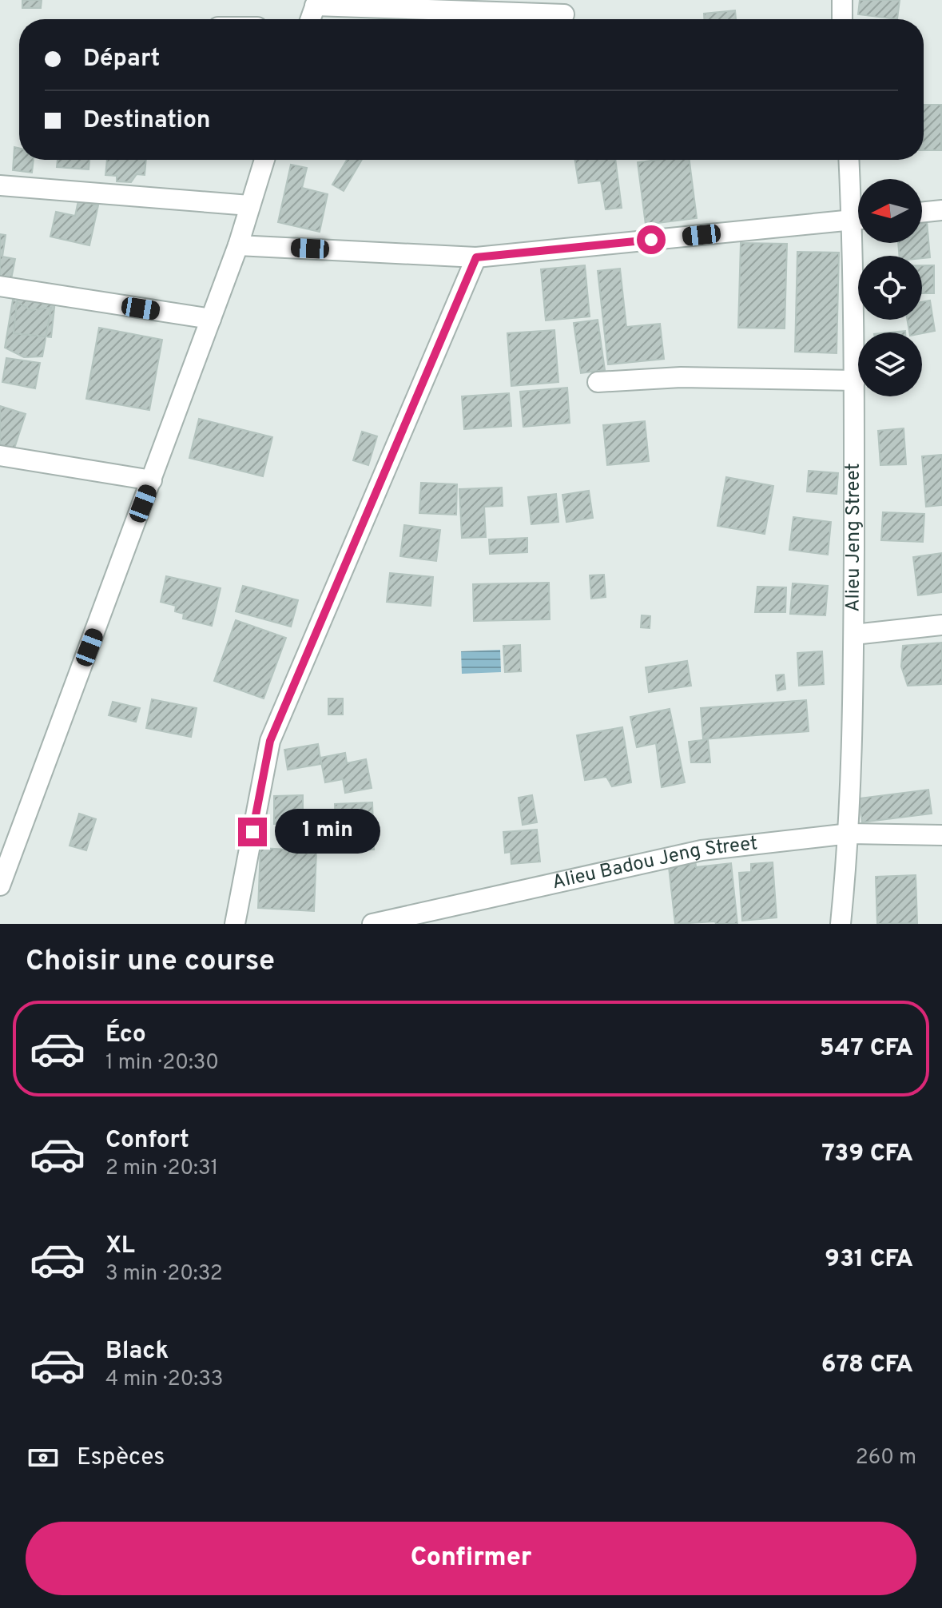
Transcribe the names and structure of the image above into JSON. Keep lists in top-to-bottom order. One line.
{"streets":{"street":["Alieu Jeng Street","Alieu Badou Jeng Street"]},"crossings":[["Alieu Jeng Street","Alieu Badou Jeng Street"]],"north":"left","page":{"banner":["Départ","Destination"],"bubble":"1 min","heading":"Choisir une course","list":[{"name":"Éco","note":"1 min · 20:30","value":"547 CFA"},{"name":"Confort","note":"2 min · 20:31","value":"739 CFA"},{"name":"XL","note":"3 min · 20:32","value":"931 CFA"},{"name":"Black","note":"4 min · 20:33","value":"678 CFA"}],"pay":["Espèces","260 m"],"buttons":"Confirmer"}}
